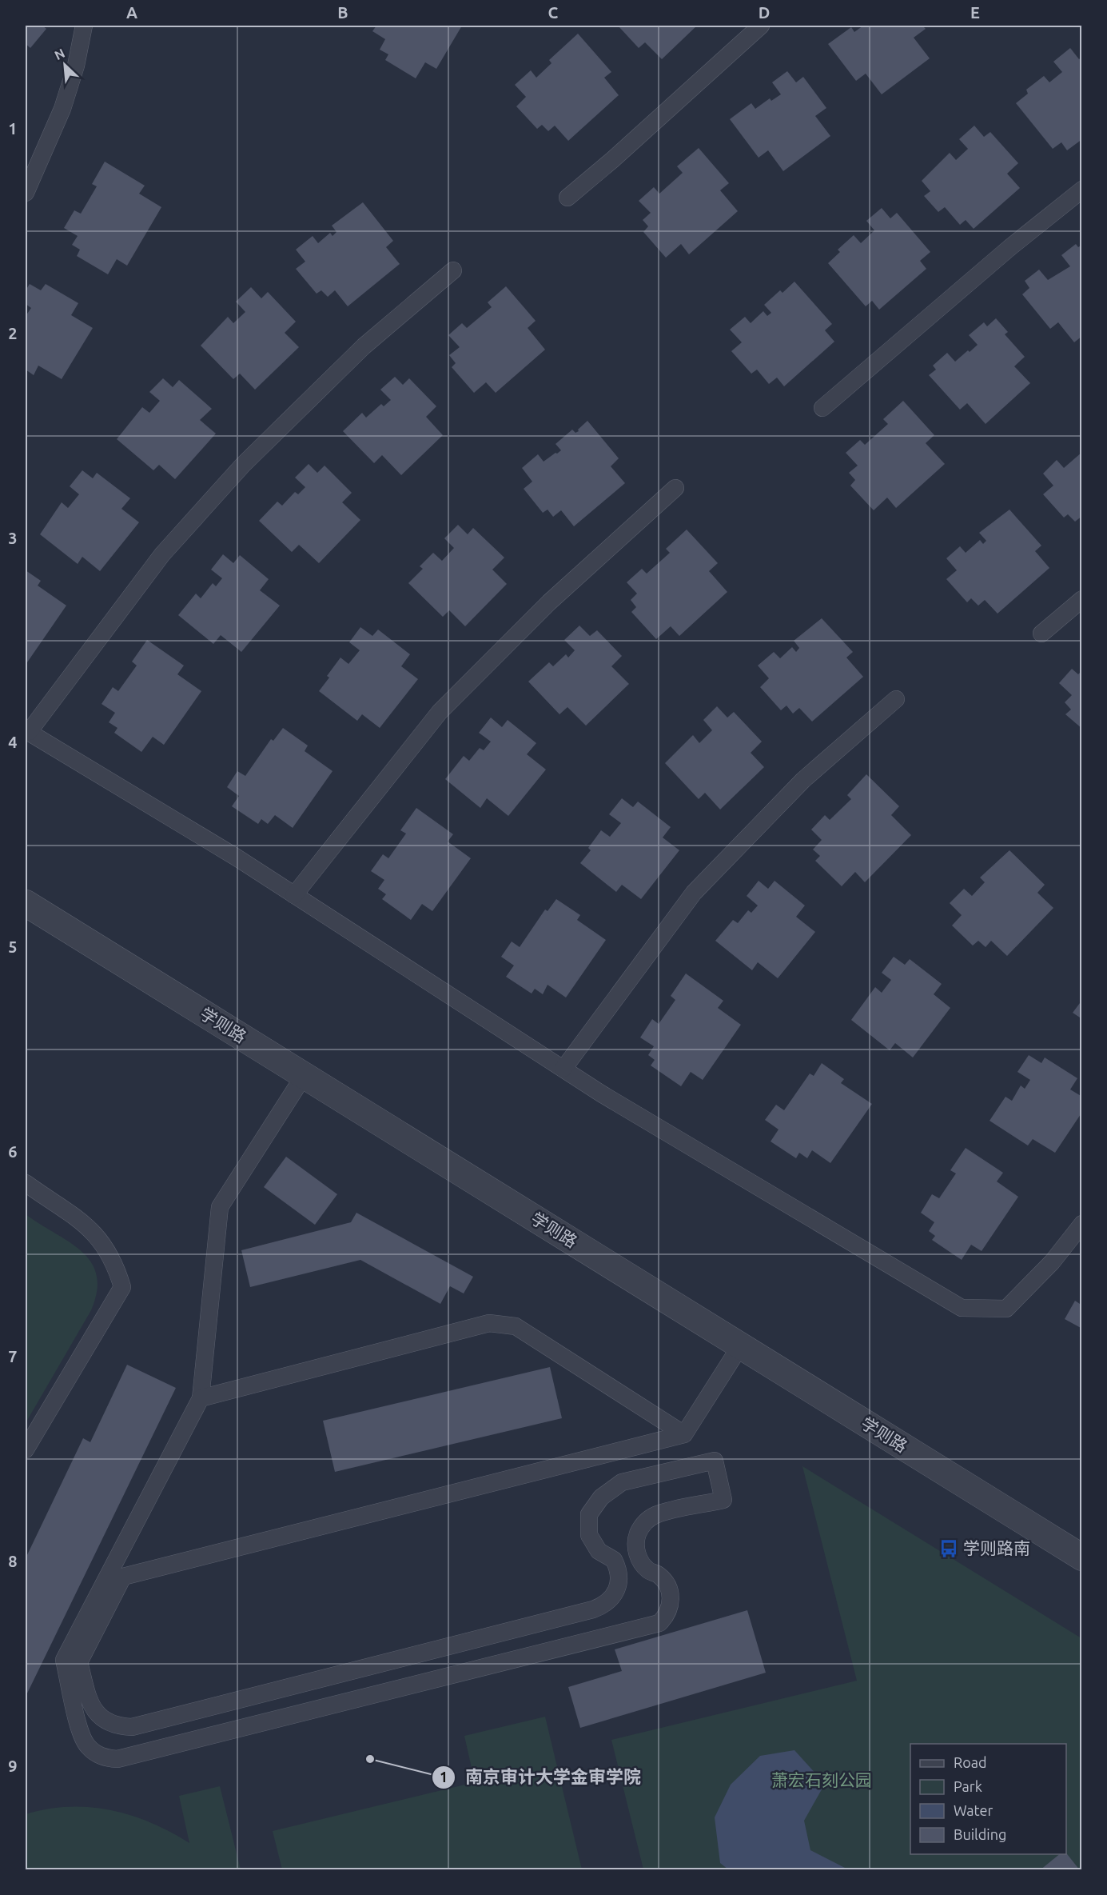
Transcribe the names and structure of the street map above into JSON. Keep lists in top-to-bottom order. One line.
{"streets":{"street":["学则路"]},"parks":["萧宏石刻公园"],"places":{"bus stop":["学则路南"],"other":["南京审计大学金审学院"]},"legend":["Road","Park","Water","Building"],"north":"top left","grid":{"columns":["A","B","C","D","E"],"rows":["1","2","3","4","5","6","7","8","9"]}}
